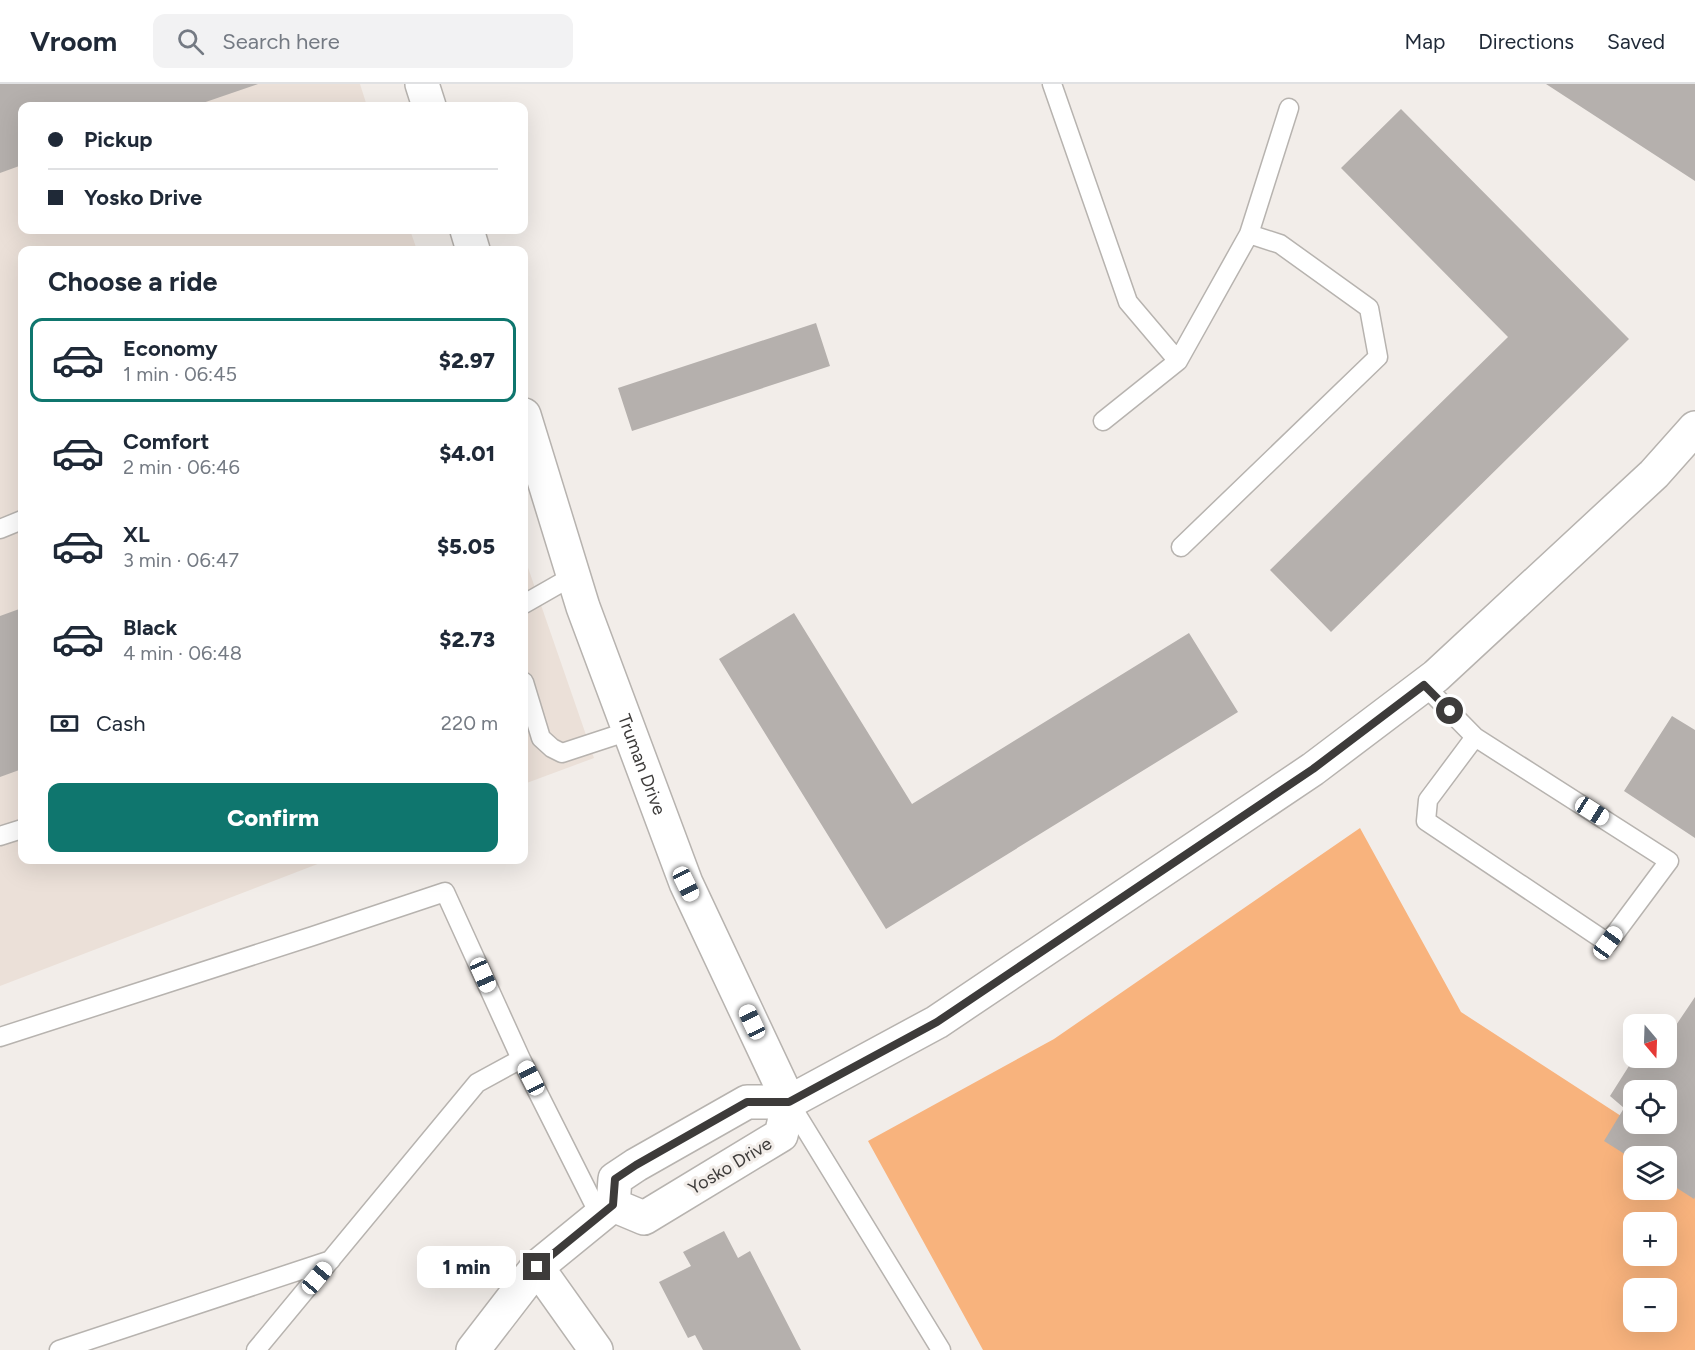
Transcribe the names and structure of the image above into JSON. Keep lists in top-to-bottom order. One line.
{"streets":{"street":["Truman Drive","Yosko Drive"]},"crossings":[["Truman Drive","Yosko Drive"]],"north":"bottom","page":{"header":"Vroom","search":"Search here","nav":["Map","Directions","Saved"],"banner":["Pickup","Yosko Drive"],"heading":"Choose a ride","list":[{"name":"Economy","note":"1 min · 06:45","value":"$2.97"},{"name":"Comfort","note":"2 min · 06:46","value":"$4.01"},{"name":"XL","note":"3 min · 06:47","value":"$5.05"},{"name":"Black","note":"4 min · 06:48","value":"$2.73"}],"pay":["Cash","220 m"],"buttons":"Confirm","map_buttons":["+","−"],"bubble":"1 min"}}
